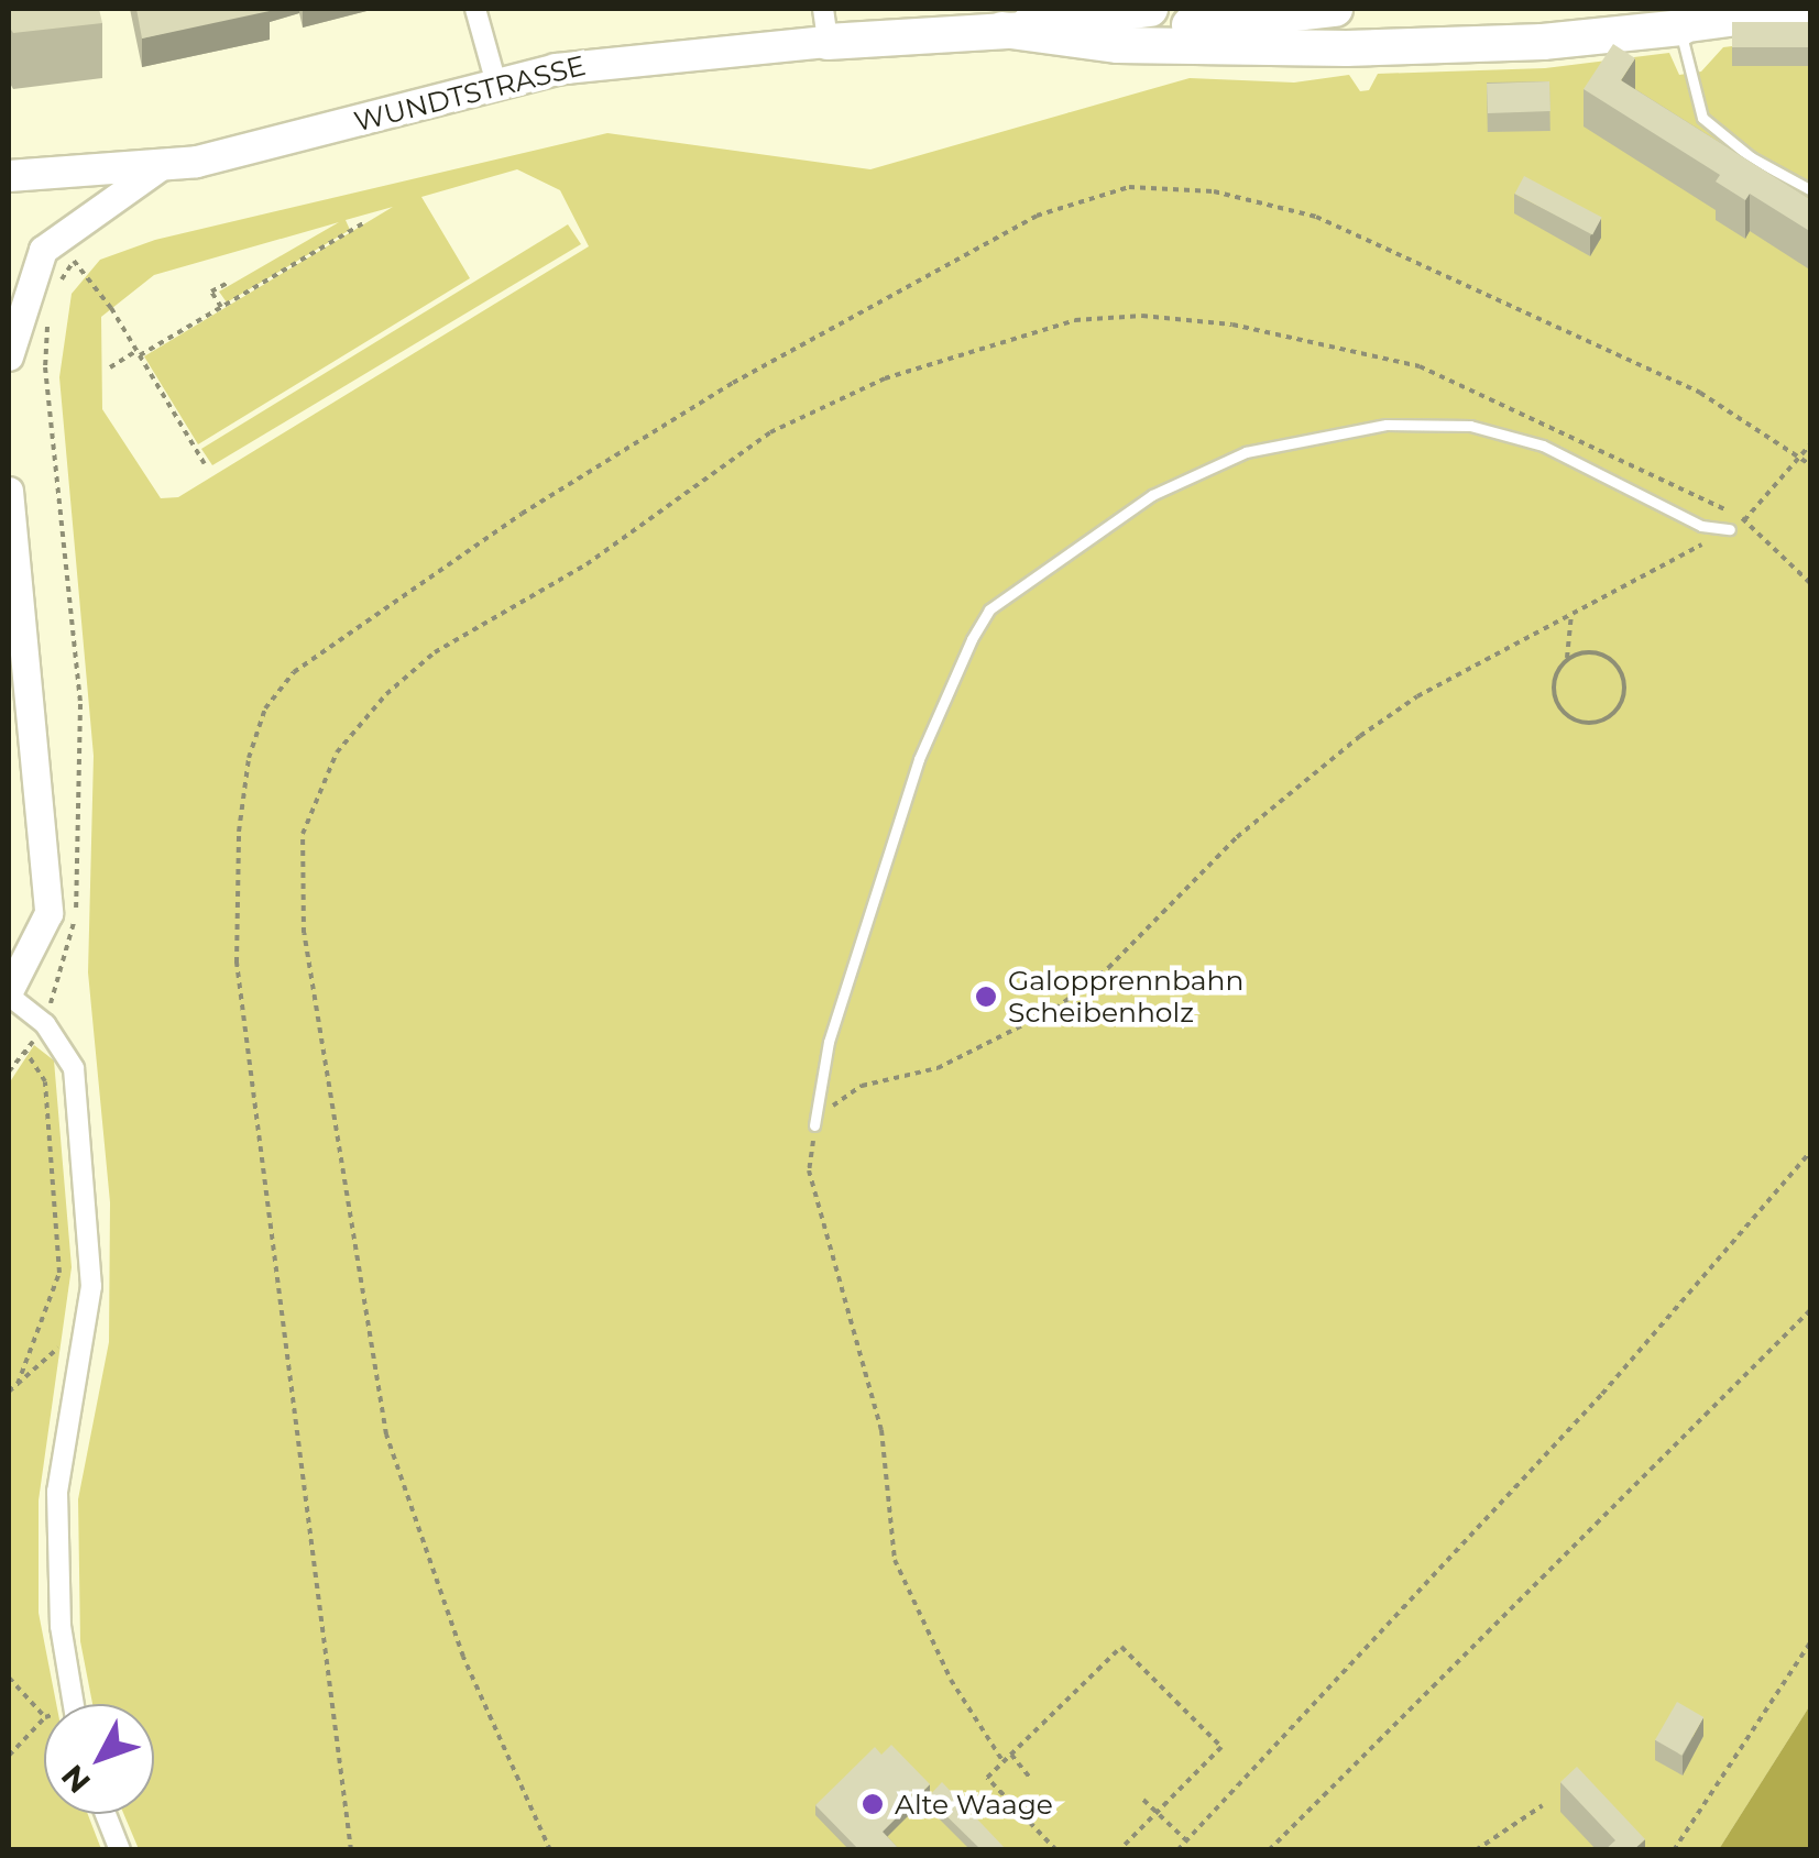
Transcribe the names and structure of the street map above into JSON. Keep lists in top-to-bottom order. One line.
{"streets":{"highway":["WUNDTSTRASSE"]},"places":["Galopprennbahn Scheibenholz","Alte Waage"],"north":"bottom left"}
